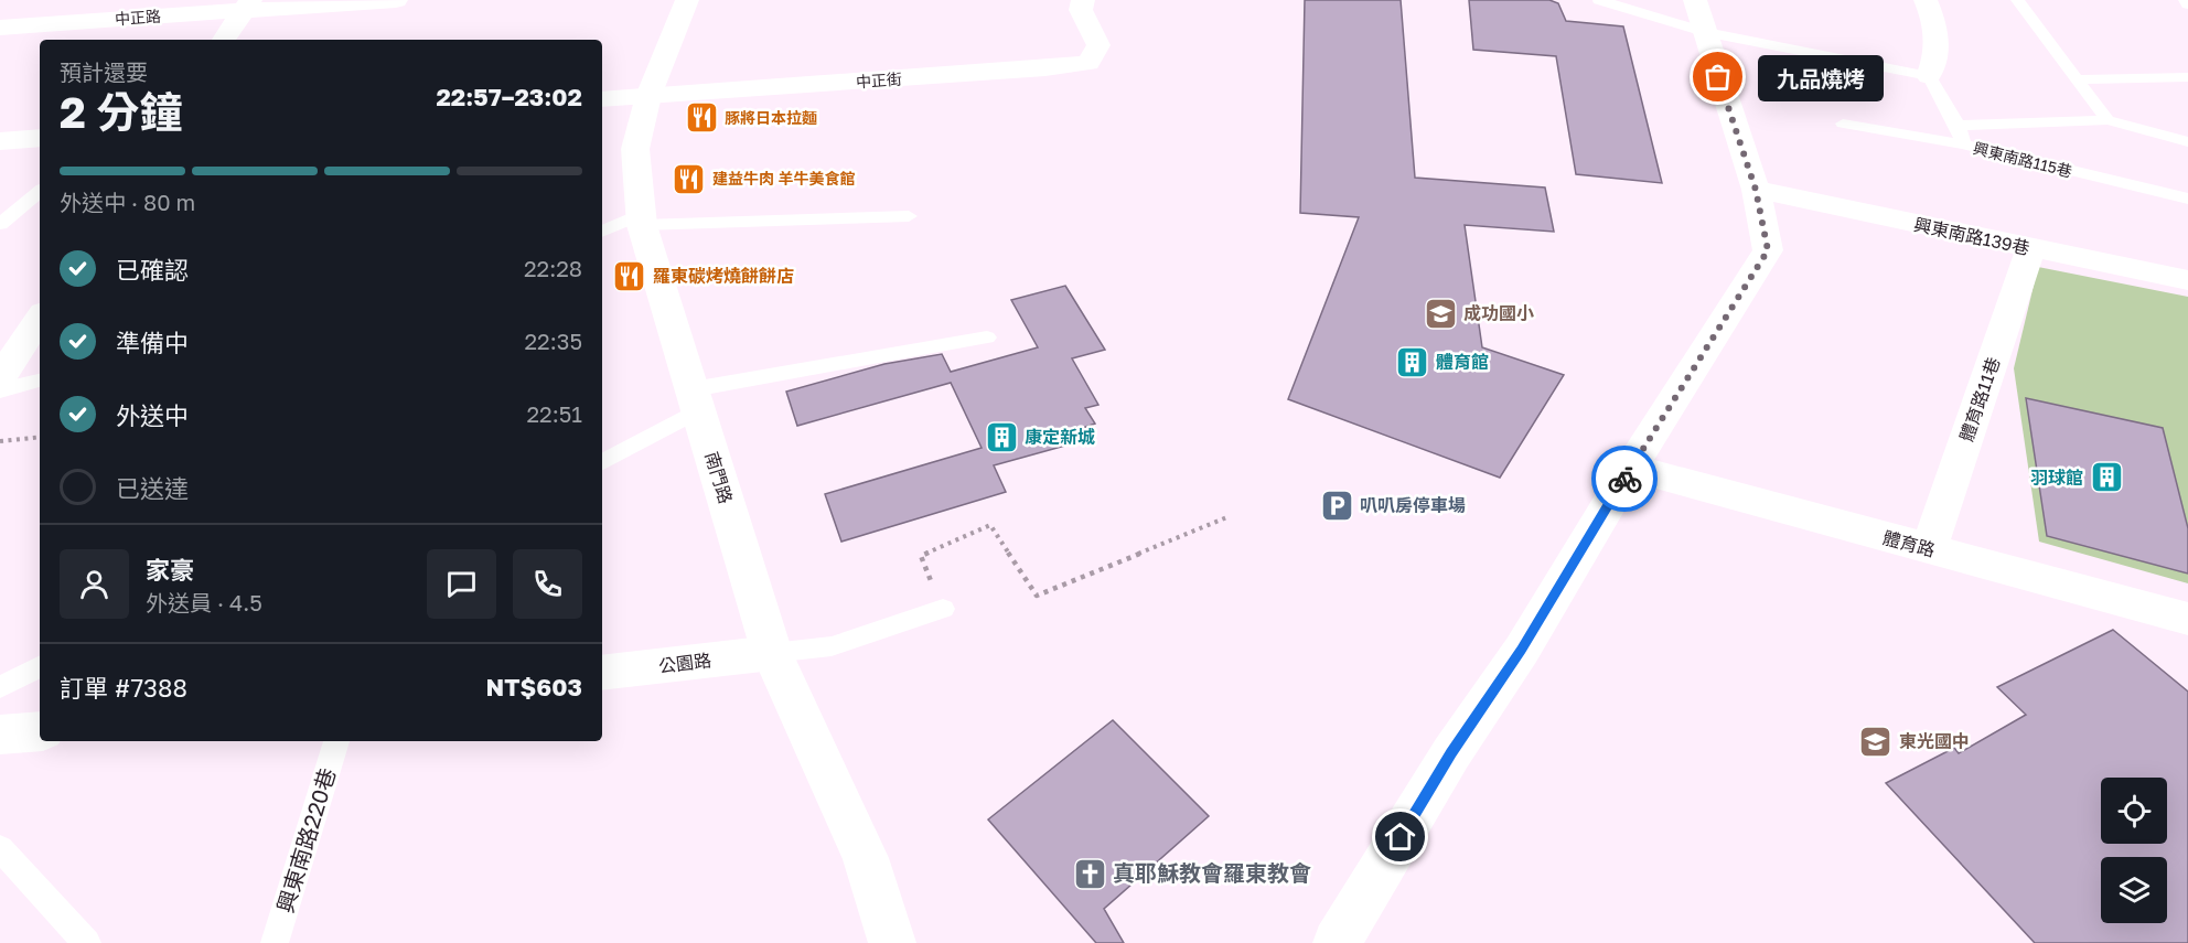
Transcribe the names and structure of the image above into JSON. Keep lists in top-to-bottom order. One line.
{"streets":{"street":["中正路","中正街","興東南路139巷","體育路11巷","南門路","體育路","公園路"],"lane":["興東南路115巷","興東南路220巷"]},"crossings":[["中正街","南門路"],["興東南路139巷","體育路11巷"],["體育路11巷","體育路"],["南門路","公園路"]],"places":{"other":["九品燒烤"],"restaurant":["豚將日本拉麵","建益牛肉 羊牛美食館","羅東碳烤燒餅餅店"],"school or university":["成功國小","東光國中"],"building":["體育館","康定新城","羽球館"],"parking":["叭叭房停車場"],"church":["真耶穌教會羅東教會"]},"page":{"heading":["2 分鐘","預計還要","22:57–23:02"],"panel":["家豪","外送員 · 4.5","訂單 #7388","NT$603"],"bubble":"九品燒烤","bar":"外送中 · 80 m","list":[["已確認","22:28"],["準備中","22:35"],["外送中","22:51"],"已送達"]}}
